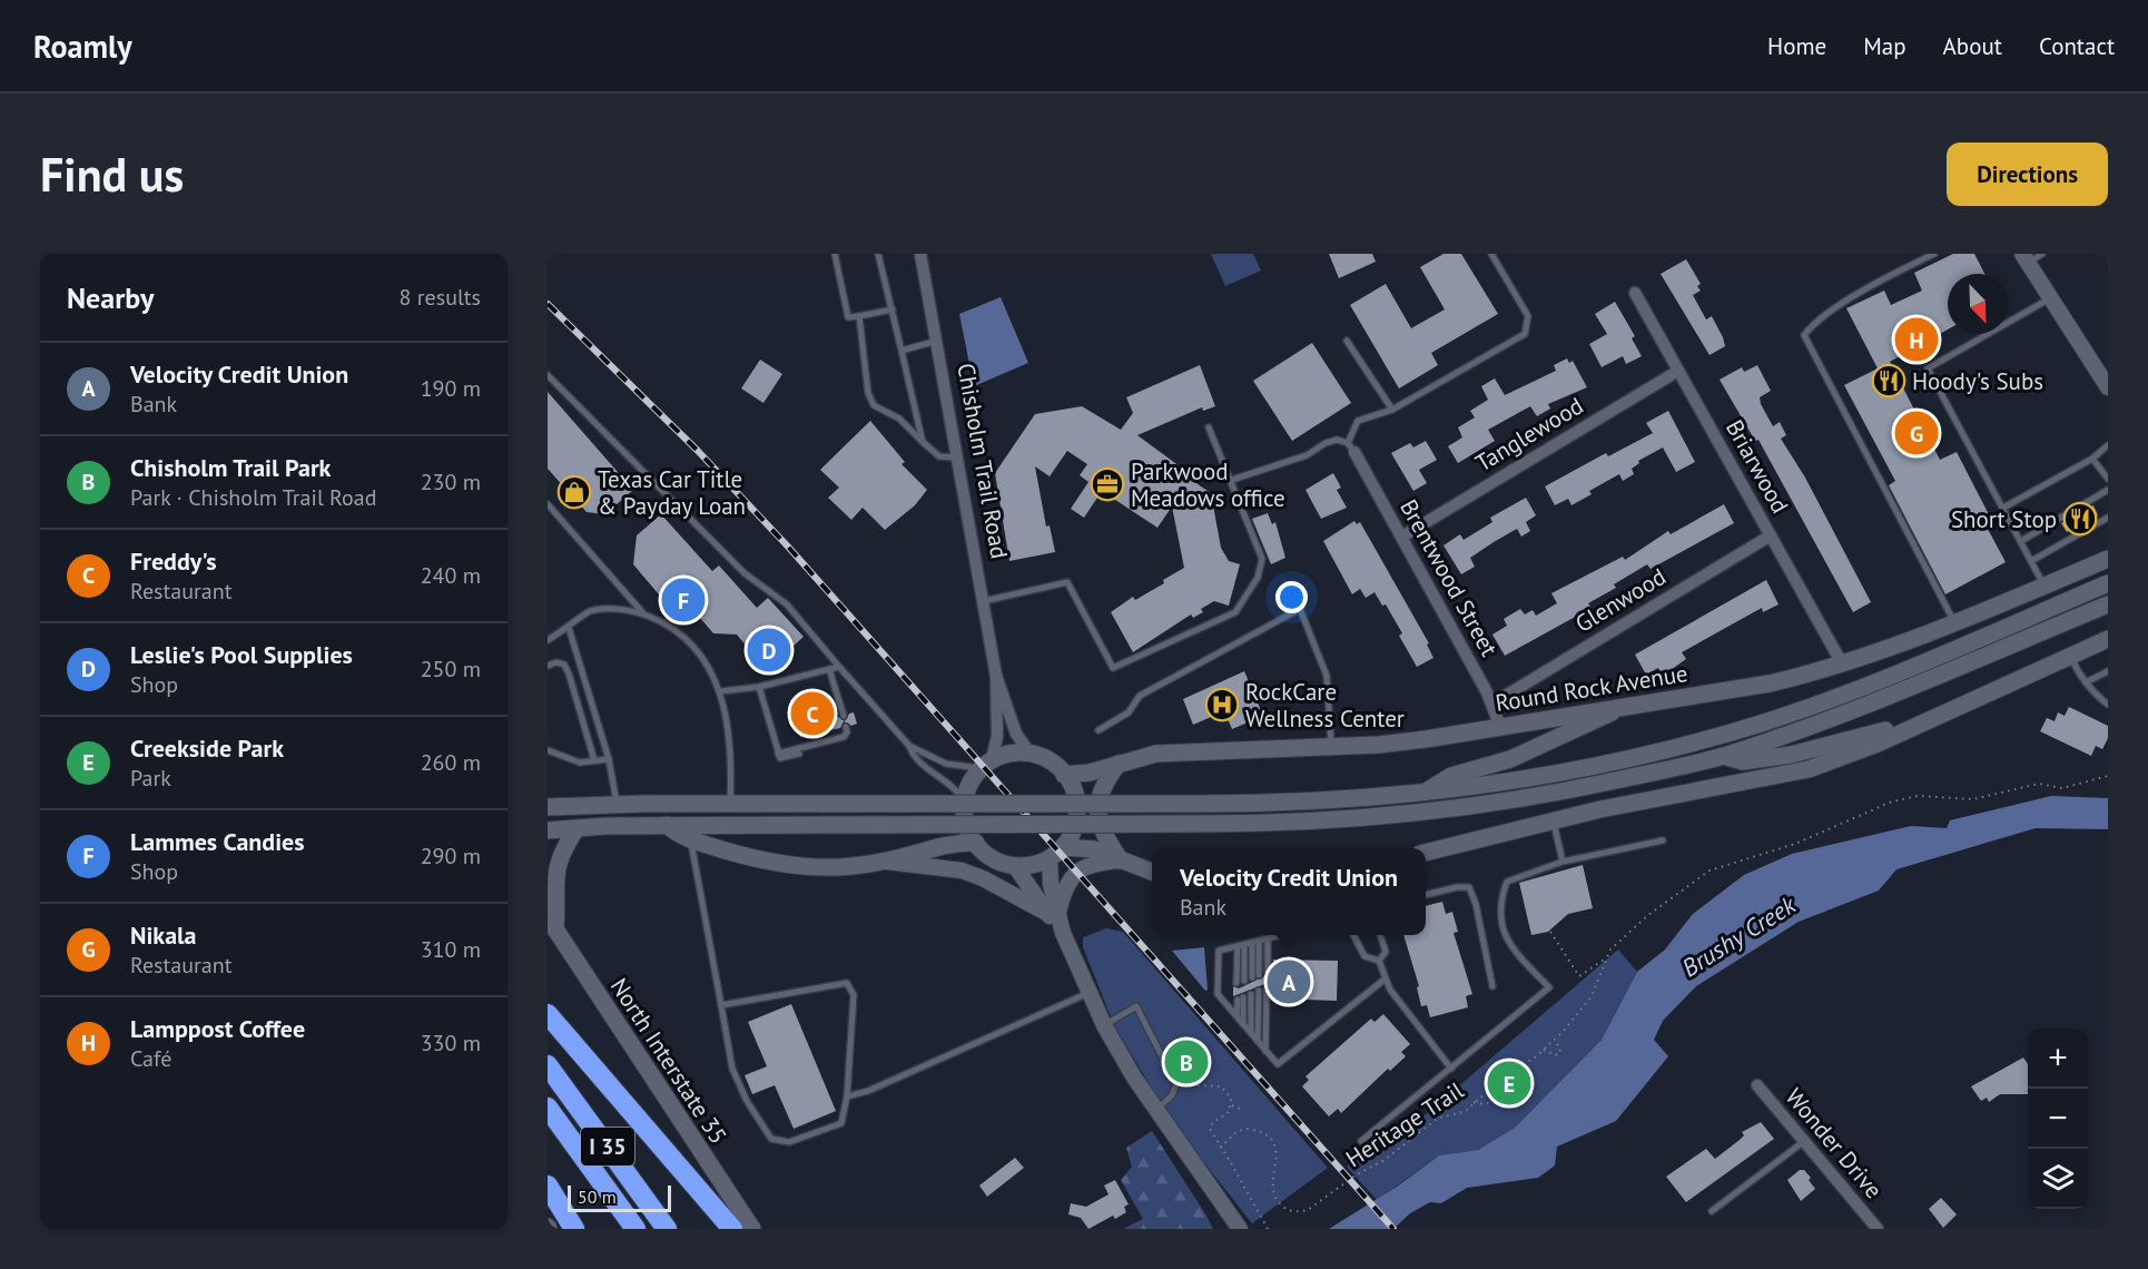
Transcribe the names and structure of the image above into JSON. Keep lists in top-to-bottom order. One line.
{"streets":{"highway":["I 35"],"main road":["Round Rock Avenue","North Interstate 35"],"street":["Tanglewood","Chisholm Trail Road","Briarwood","Brentwood Street","Glenwood","Wonder Drive"],"path":["Heritage Trail"]},"crossings":[["Tanglewood","Briarwood"],["Tanglewood","Brentwood Street"],["Chisholm Trail Road","Round Rock Avenue"],["Briarwood","Glenwood"],["Briarwood","Round Rock Avenue"],["Brentwood Street","Glenwood"],["Brentwood Street","Round Rock Avenue"]],"water":["Brushy Creek"],"places":{"restaurant":["Hoody's Subs","Short Stop"],"office":["Parkwood Meadows office"],"shop":["Texas Car Title & Payday Loan"],"hospital":["RockCare Wellness Center"]},"scale_bar":"50 m","north":"bottom right","page":{"header":"Roamly","nav":["Home","Map","About","Contact"],"buttons":"Directions","title":"Find us","heading":["Nearby","8 results"],"pins":["H","G","F","D","C","A","B","E"],"list":[{"mark":"A","name":"Velocity Credit Union","note":"Bank","value":"190 m"},{"mark":"B","name":"Chisholm Trail Park","note":"Park · Chisholm Trail Road","value":"230 m"},{"mark":"C","name":"Freddy's","note":"Restaurant","value":"240 m"},{"mark":"D","name":"Leslie's Pool Supplies","note":"Shop","value":"250 m"},{"mark":"E","name":"Creekside Park","note":"Park","value":"260 m"},{"mark":"F","name":"Lammes Candies","note":"Shop","value":"290 m"},{"mark":"G","name":"Nikala","note":"Restaurant","value":"310 m"},{"mark":"H","name":"Lamppost Coffee","note":"Café","value":"330 m"}],"popup":["Velocity Credit Union","Bank"],"map_buttons":["+","−"],"scale":"50 m"}}
